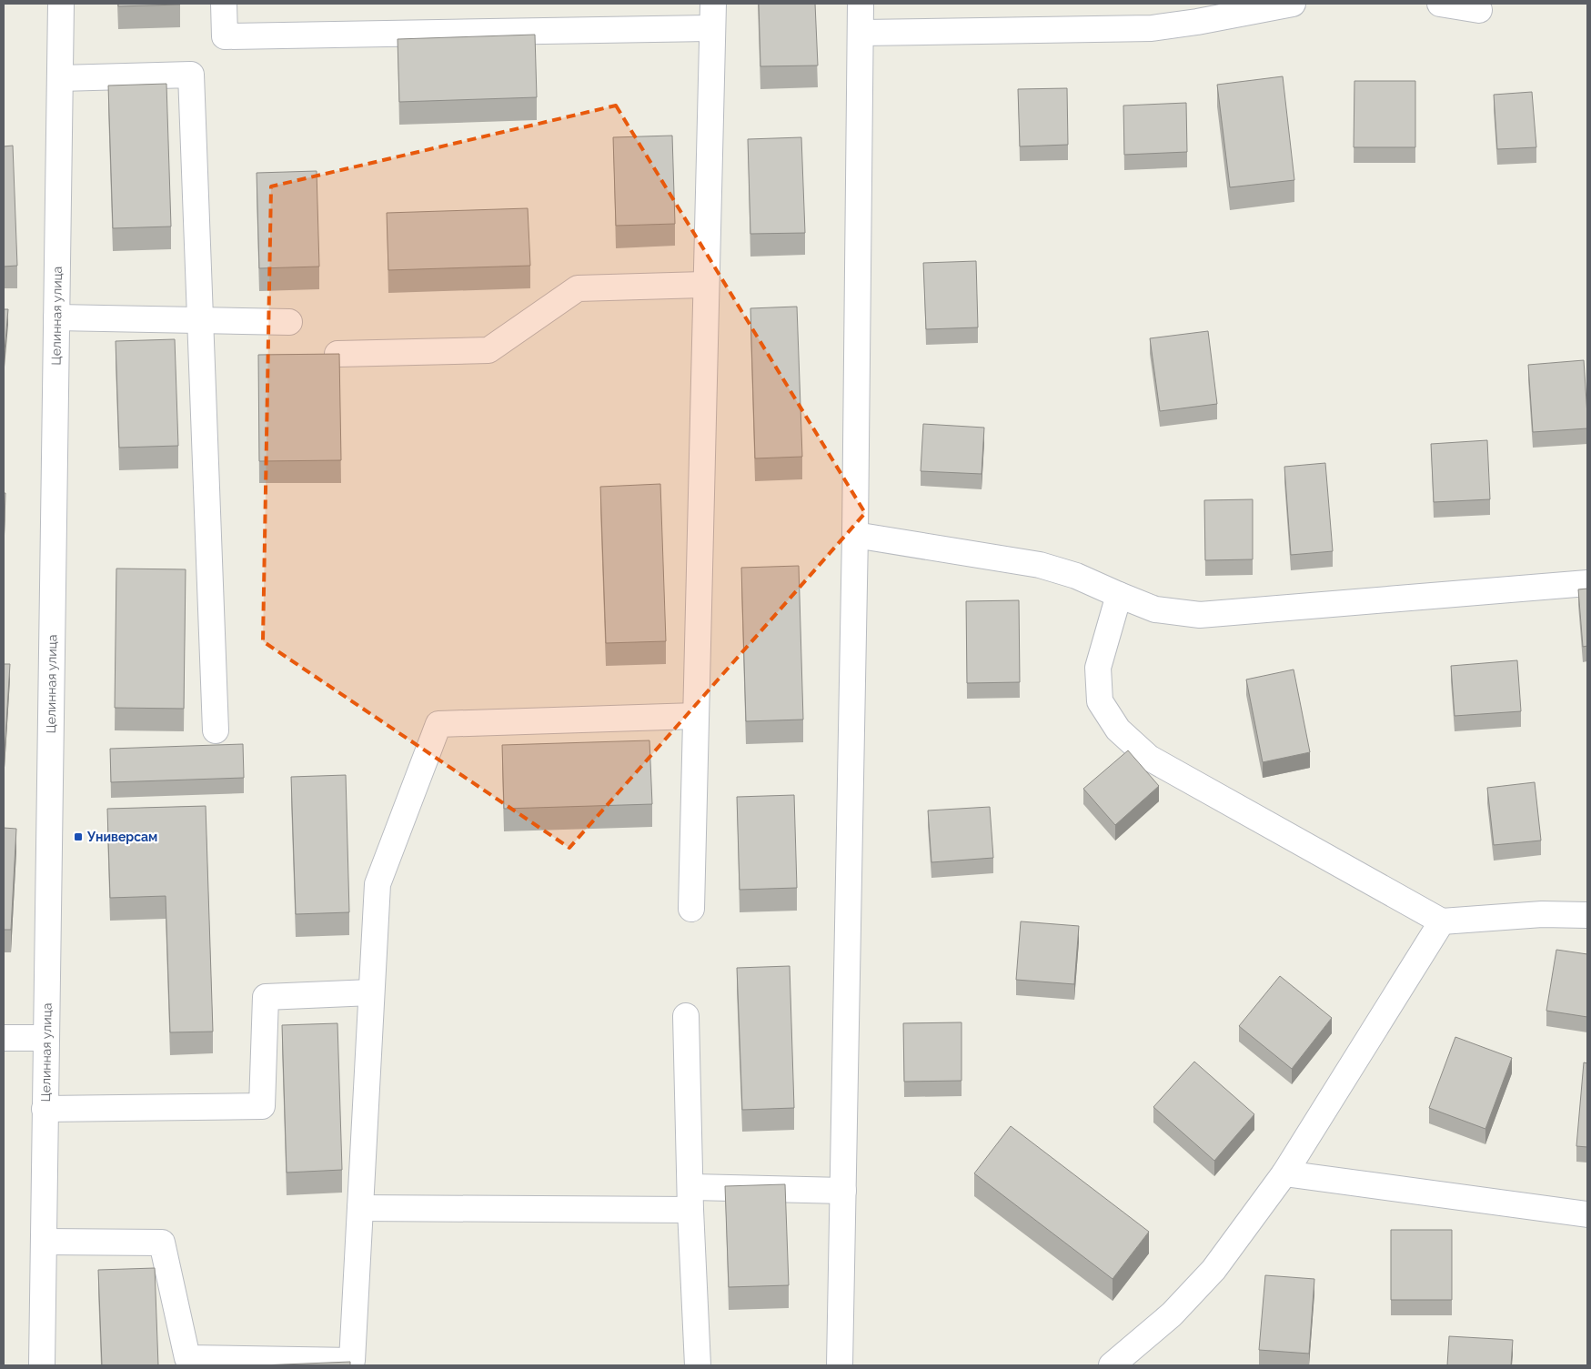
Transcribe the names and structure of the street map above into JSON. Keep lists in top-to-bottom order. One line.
{"streets":{"street":["Целинная улица"]},"places":{"transit":["Универсам"]}}
